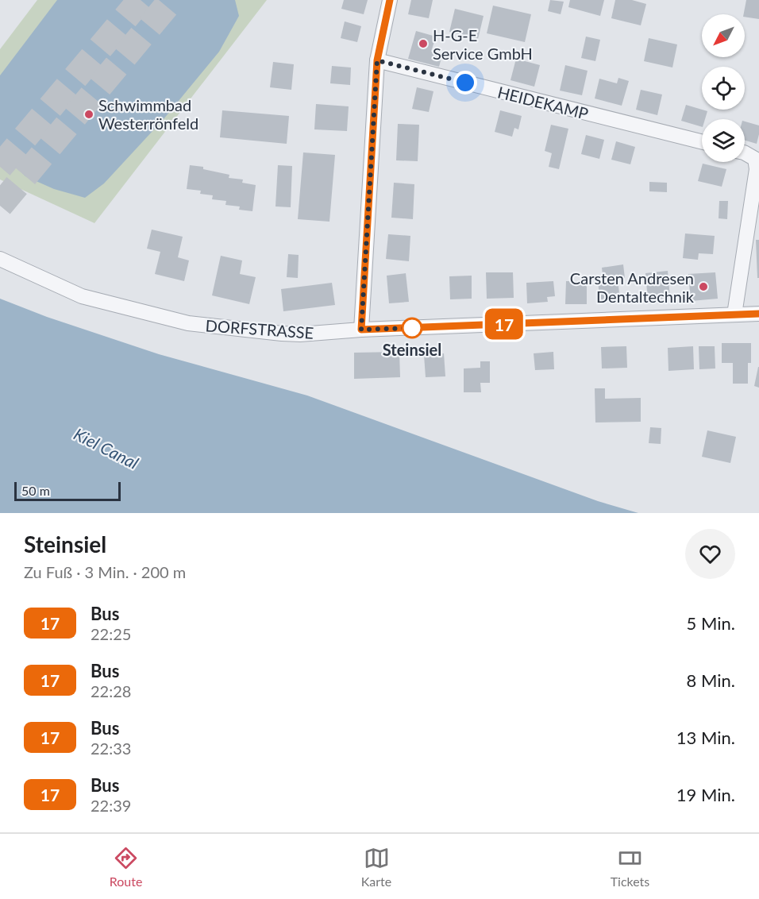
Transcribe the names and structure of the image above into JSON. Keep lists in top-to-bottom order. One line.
{"streets":{"street":["HEIDEKAMP","DORFSTRASSE"]},"water":["Kiel Canal"],"places":["H-G-E Service GmbH","Schwimmbad Westerrönfeld","Carsten Andresen Dentaltechnik","Steinsiel"],"lines":["bus line 17"],"scale_bar":"50 m","north":"bottom left","page":{"on_map":"17","scale":"50 m","heading":["Steinsiel","Zu Fuß · 3 Min. · 200 m"],"list":[{"mark":"17","name":"Bus","note":"22:25","value":"5 Min."},{"mark":"17","name":"Bus","note":"22:28","value":"8 Min."},{"mark":"17","name":"Bus","note":"22:33","value":"13 Min."},{"mark":"17","name":"Bus","note":"22:39","value":"19 Min."}],"tabs":["Route","Karte","Tickets"]}}
